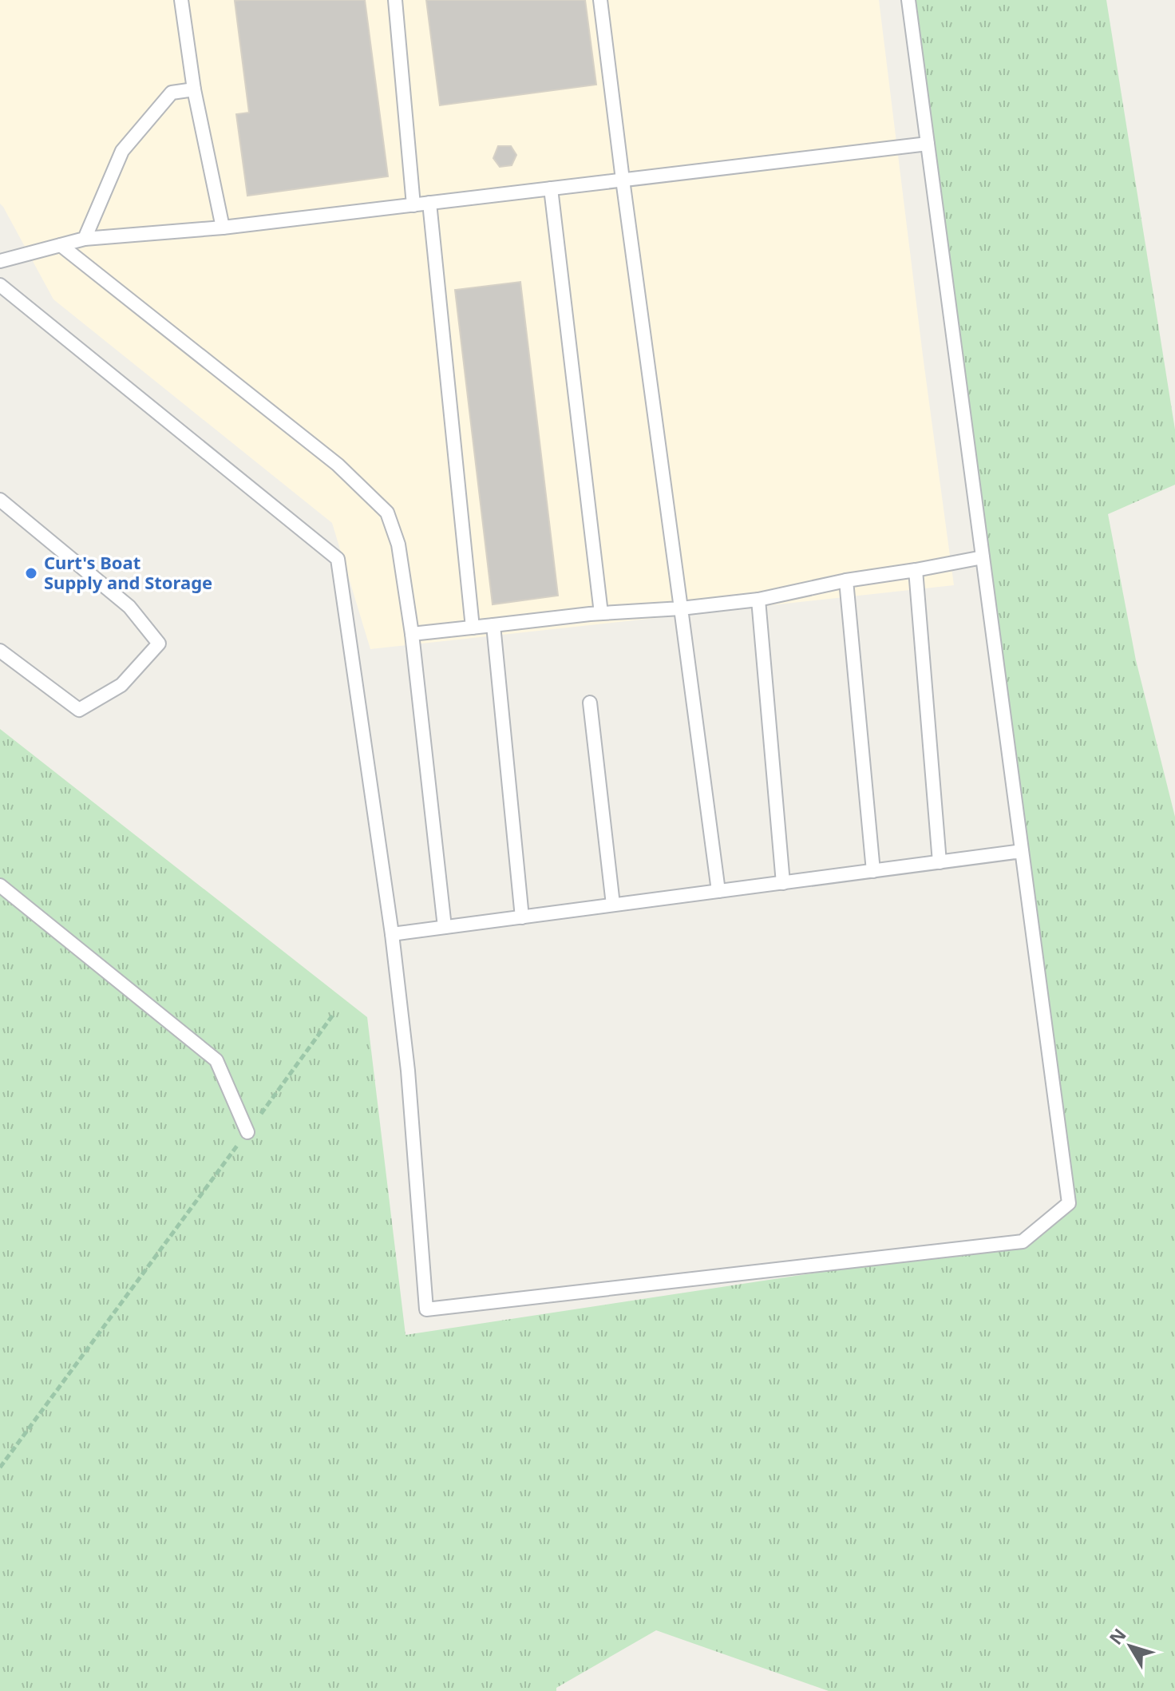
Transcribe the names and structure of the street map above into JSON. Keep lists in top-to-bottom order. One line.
{"places":["Curt's Boat Supply and Storage"],"north":"top left"}
